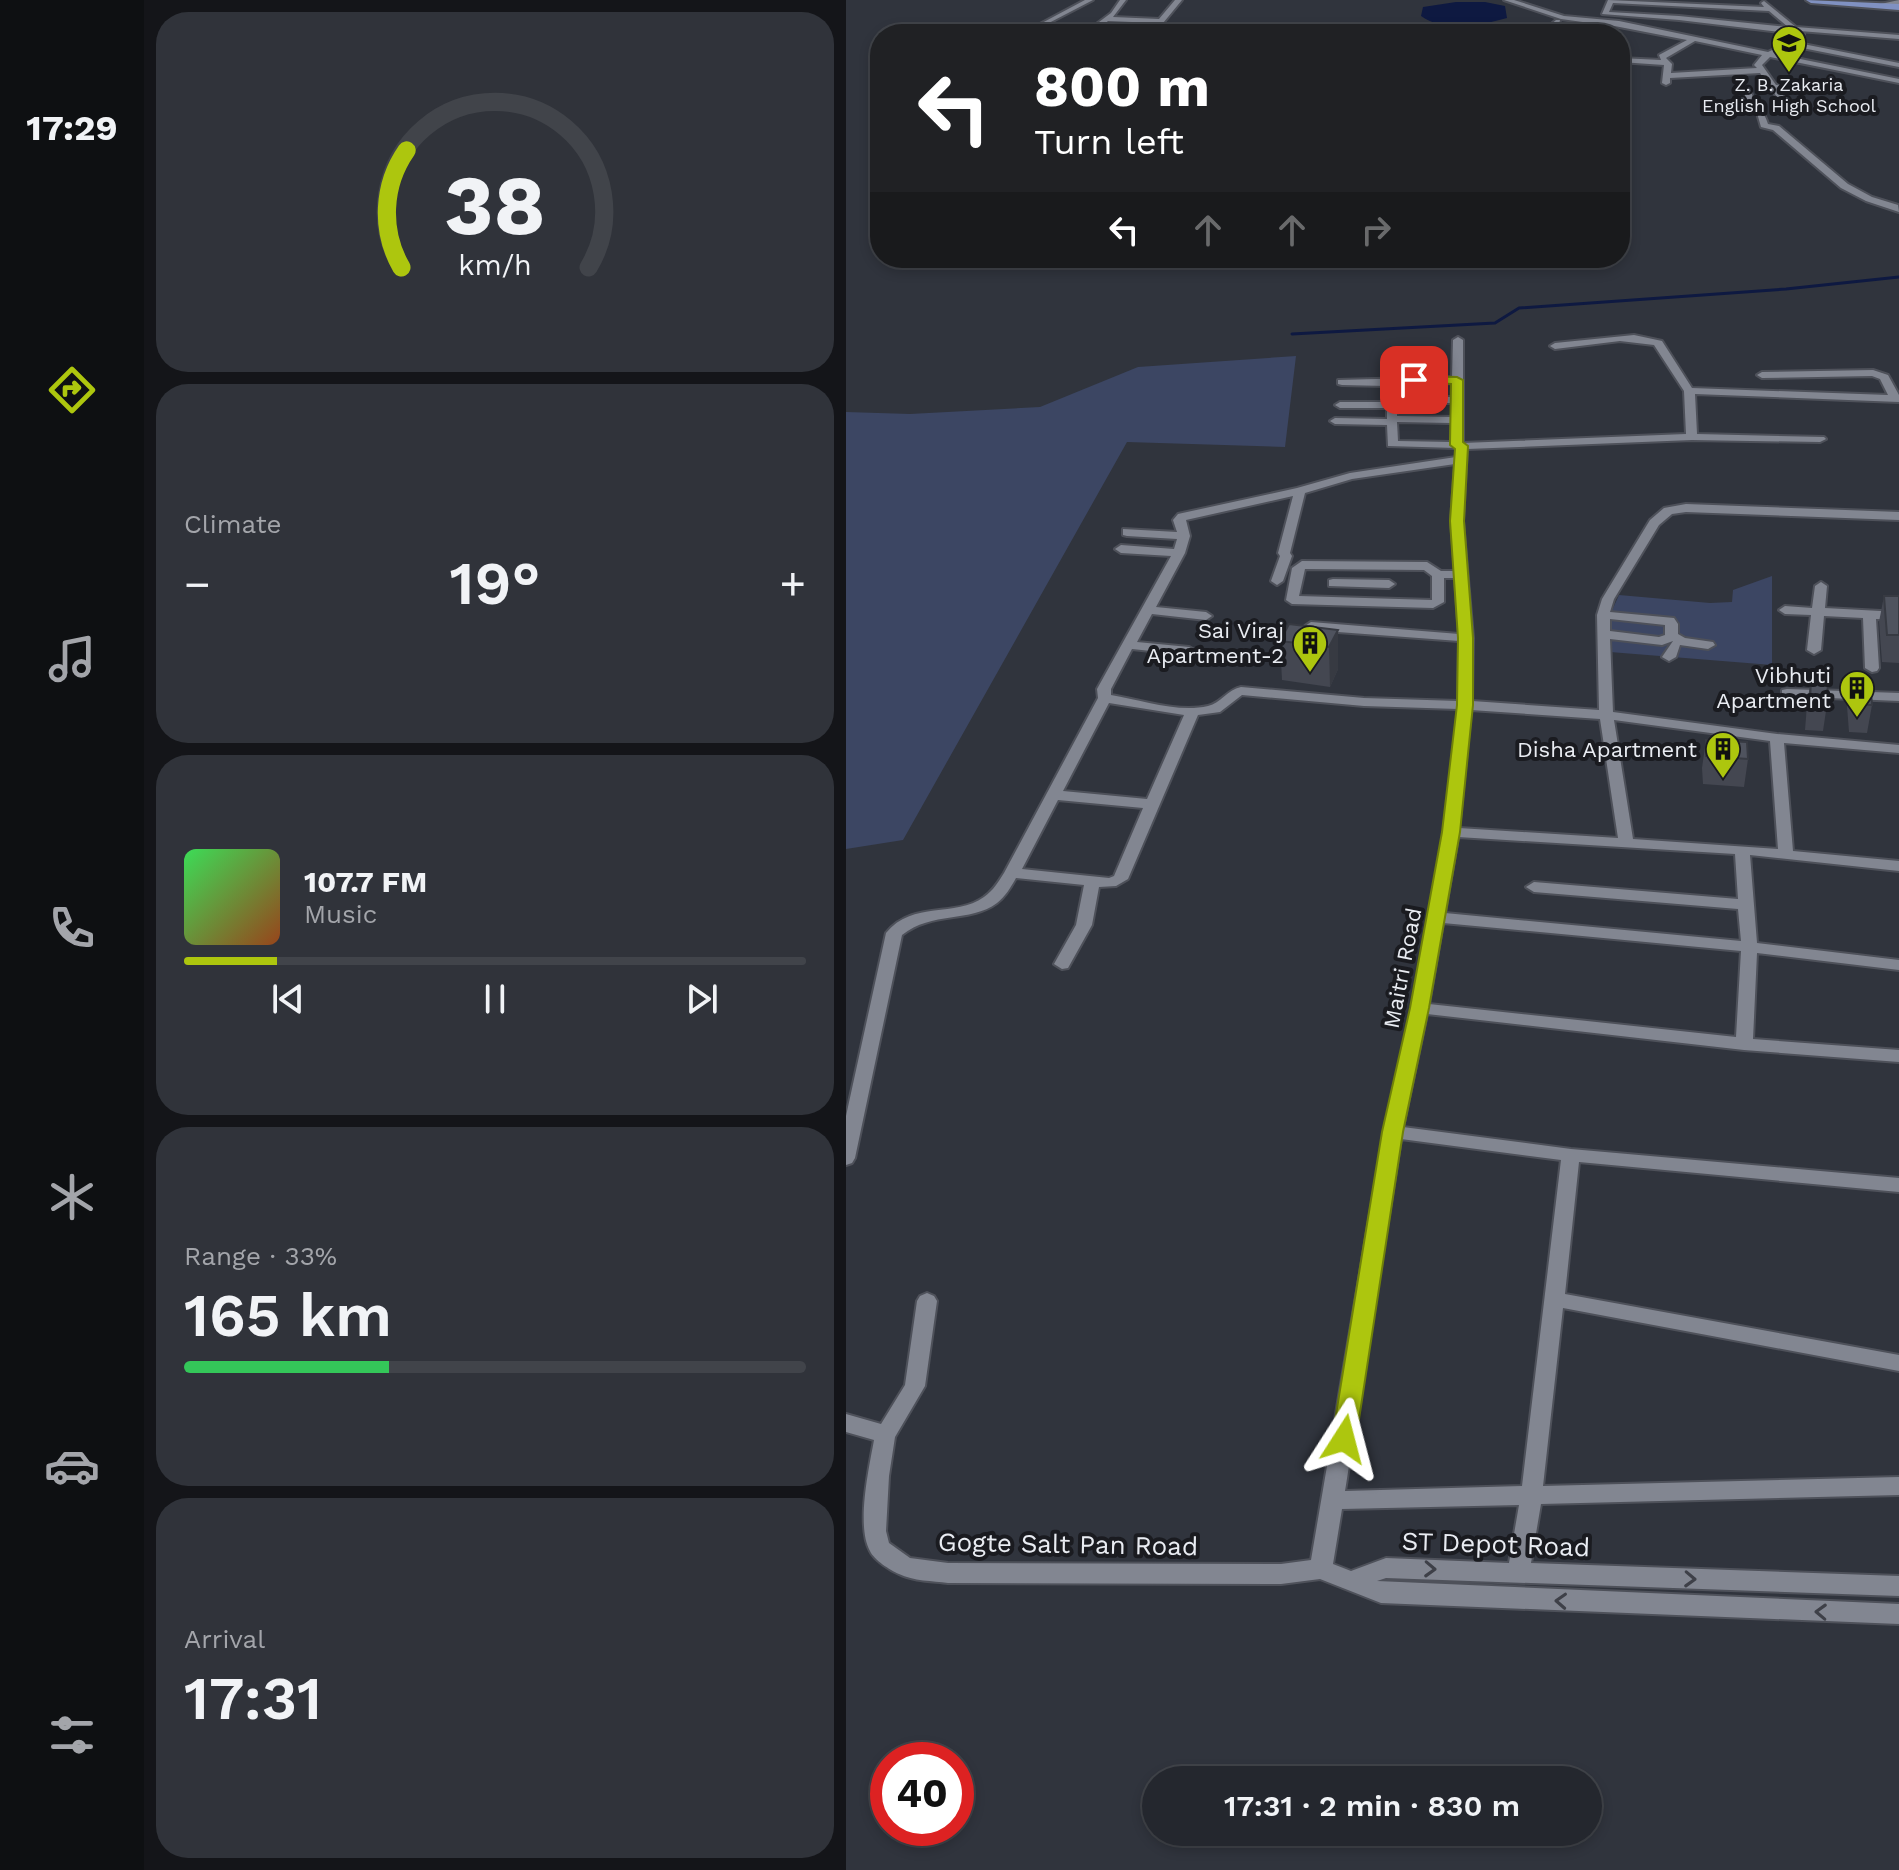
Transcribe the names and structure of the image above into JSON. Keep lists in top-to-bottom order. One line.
{"streets":{"street":["Maitri Road","Gogte Salt Pan Road","ST Depot Road"]},"crossings":[["Maitri Road","Gogte Salt Pan Road"]],"places":{"school or university":["Z. B. Zakaria English High School"],"building":["Sai Viraj Apartment-2","Vibhuti Apartment","Disha Apartment"]},"page":{"tabs":"17:29","turn":["800 m","Turn left"],"tile":["Climate",["Range · 33%","165 km"],["Arrival","17:31"]],"heat":["−","19°","+"],"song":["107.7 FM","Music"],"limit":"40","trip":"17:31 · 2 min · 830 m","gauge":["38","km/h"]}}
